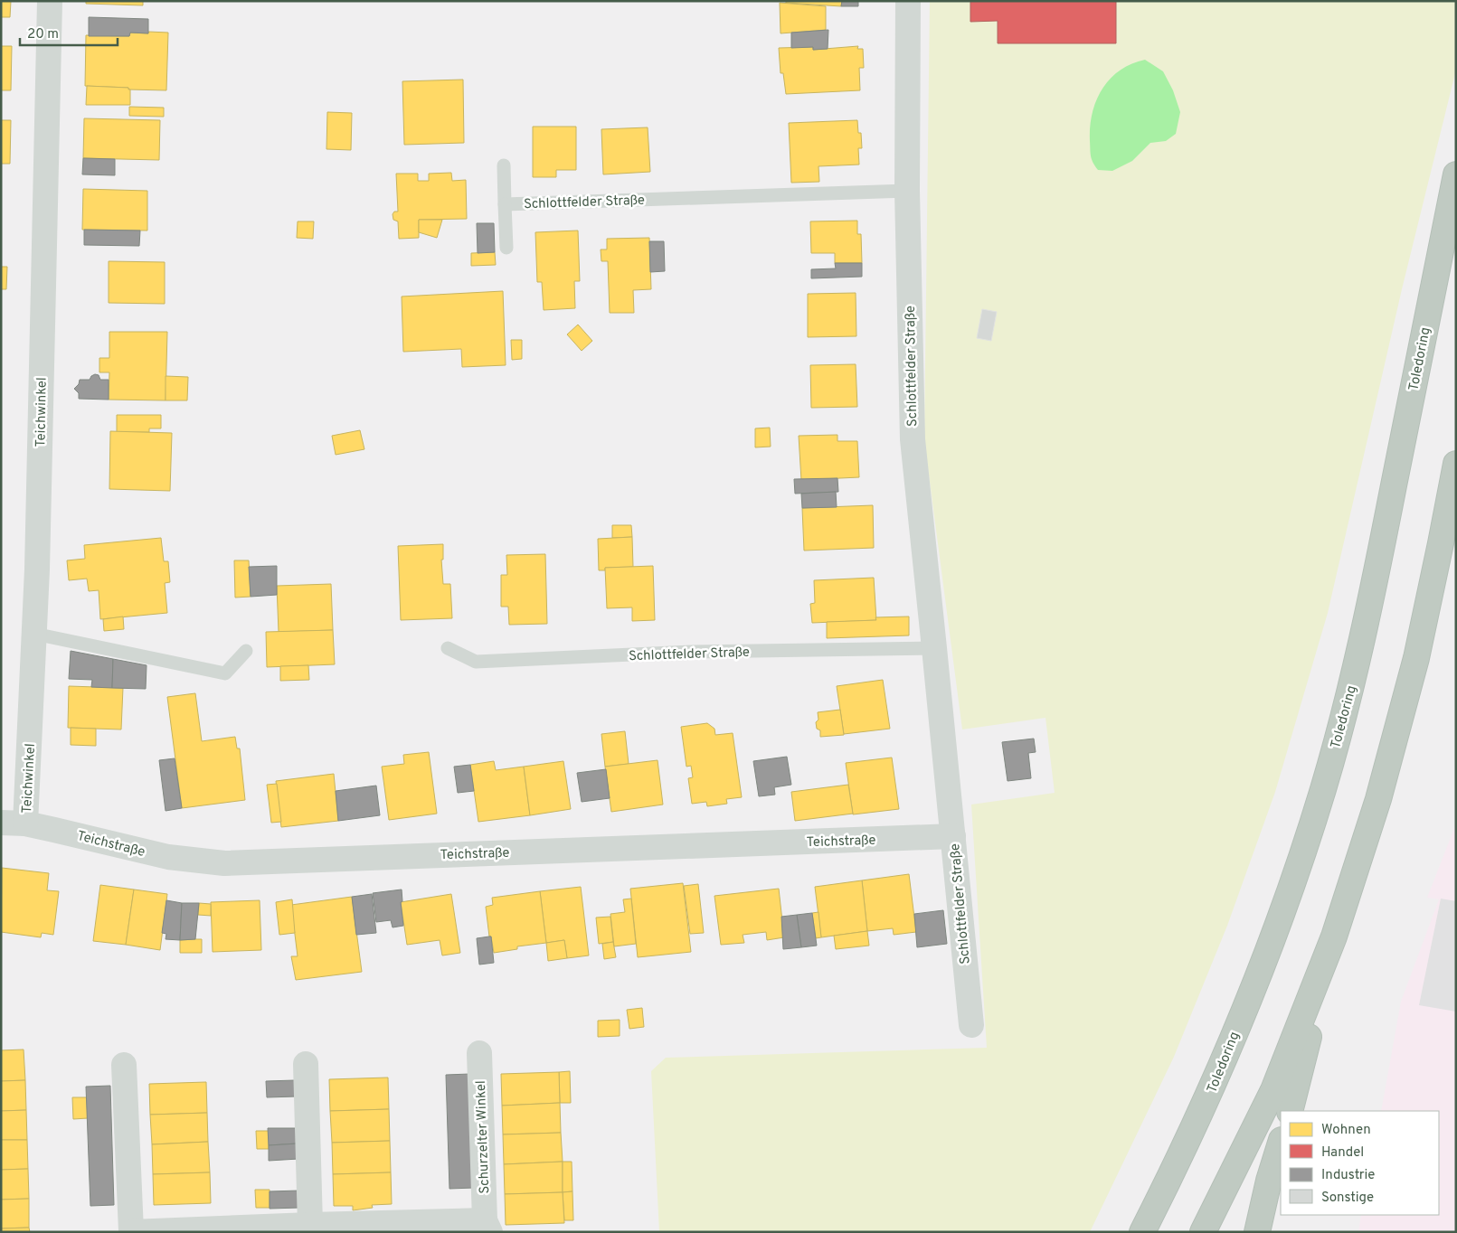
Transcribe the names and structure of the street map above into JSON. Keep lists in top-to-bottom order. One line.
{"streets":{"highway":["Toledoring"],"street":["Schlottfelder Straße","Teichwinkel","Teichstraße","Schurzelter Winkel"]},"crossings":[["Schlottfelder Straße","Teichstraße"],["Teichwinkel","Teichstraße"]],"legend":["Wohnen","Handel","Industrie","Sonstige"],"scale_bar":"20 m"}
